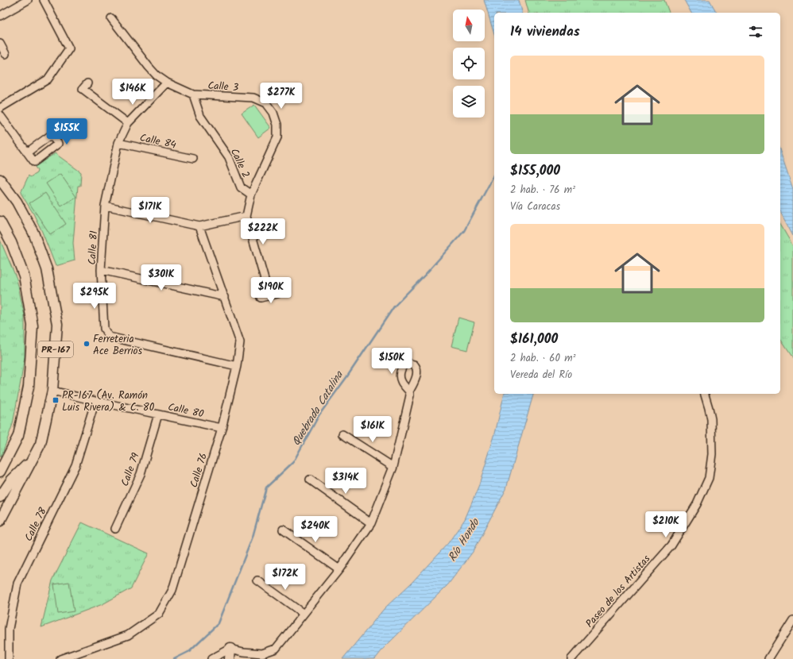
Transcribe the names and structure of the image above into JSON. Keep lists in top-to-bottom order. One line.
{"streets":{"main road":["PR-167"],"street":["Calle 3","Calle 84","Calle 2","Calle 81","Calle 80","Calle 79","Calle 76","Calle 78","Paseo de los Artistas"]},"crossings":[["Calle 3","Calle 2"],["Calle 3","Calle 81"],["Calle 84","Calle 81"],["Calle 81","Calle 76"],["PR-167","Calle 80"],["Calle 80","Calle 79"],["Calle 80","Calle 76"],["Calle 80","Calle 78"]],"water":["Quebrada Catalina","Río Hondo"],"places":{"other":["Ferreteria Ace Berrios"],"transit":["PR-167 (Av. Ramón Luis Rivera) & C. 80"]},"north":"top","page":{"heading":"14 viviendas","list":[{"name":"$155,000","note":"2 hab. · 76 m² · Vía Caracas"},{"name":"$161,000","note":"2 hab. · 60 m² · Vereda del Río"}],"price":["$146K","$277K","$155K","$171K","$222K","$301K","$190K","$295K","$150K","$161K","$314K","$210K","$240K","$172K"]}}
